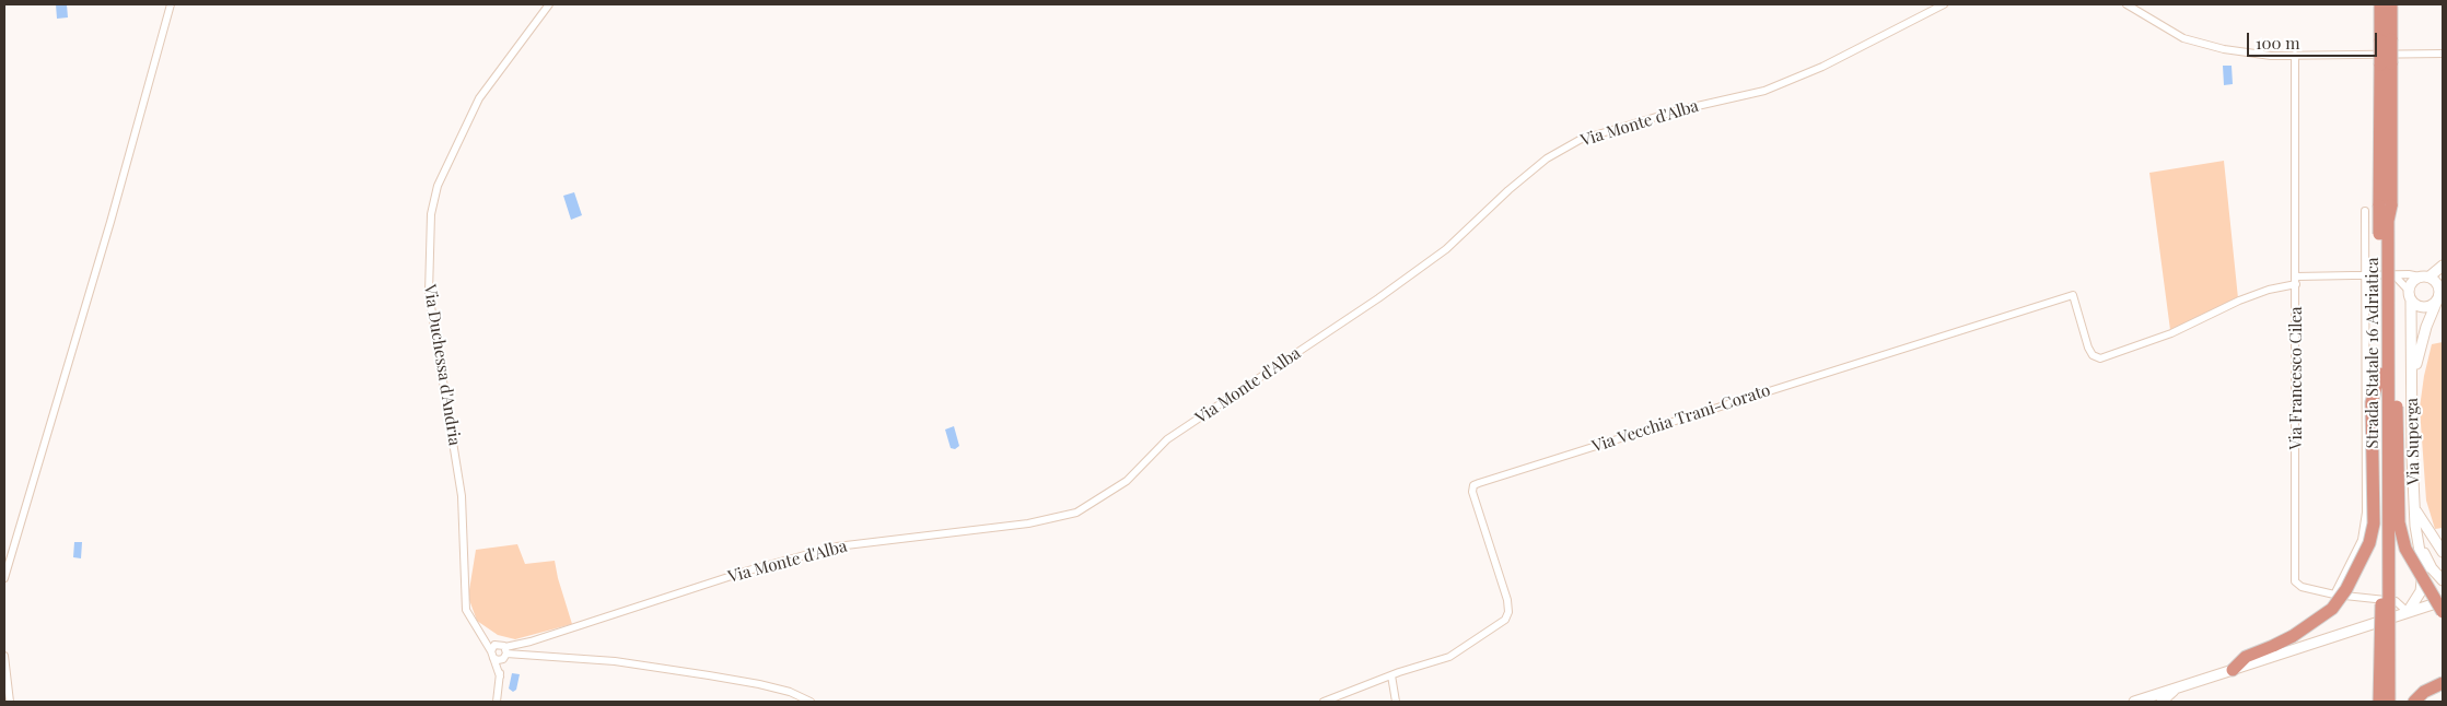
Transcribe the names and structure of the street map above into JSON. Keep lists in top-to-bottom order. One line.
{"streets":{"highway":["Strada Statale 16 Adriatica"],"street":["Via Monte d'Alba","Via Duchessa d'Andria","Via Francesco Cilea","Via Vecchia Trani-Corato","Via Superga"]},"crossings":[["Via Monte d'Alba","Via Duchessa d'Andria"],["Via Francesco Cilea","Via Vecchia Trani-Corato"],["Via Francesco Cilea","Via Superga"]],"scale_bar":"100 m"}
